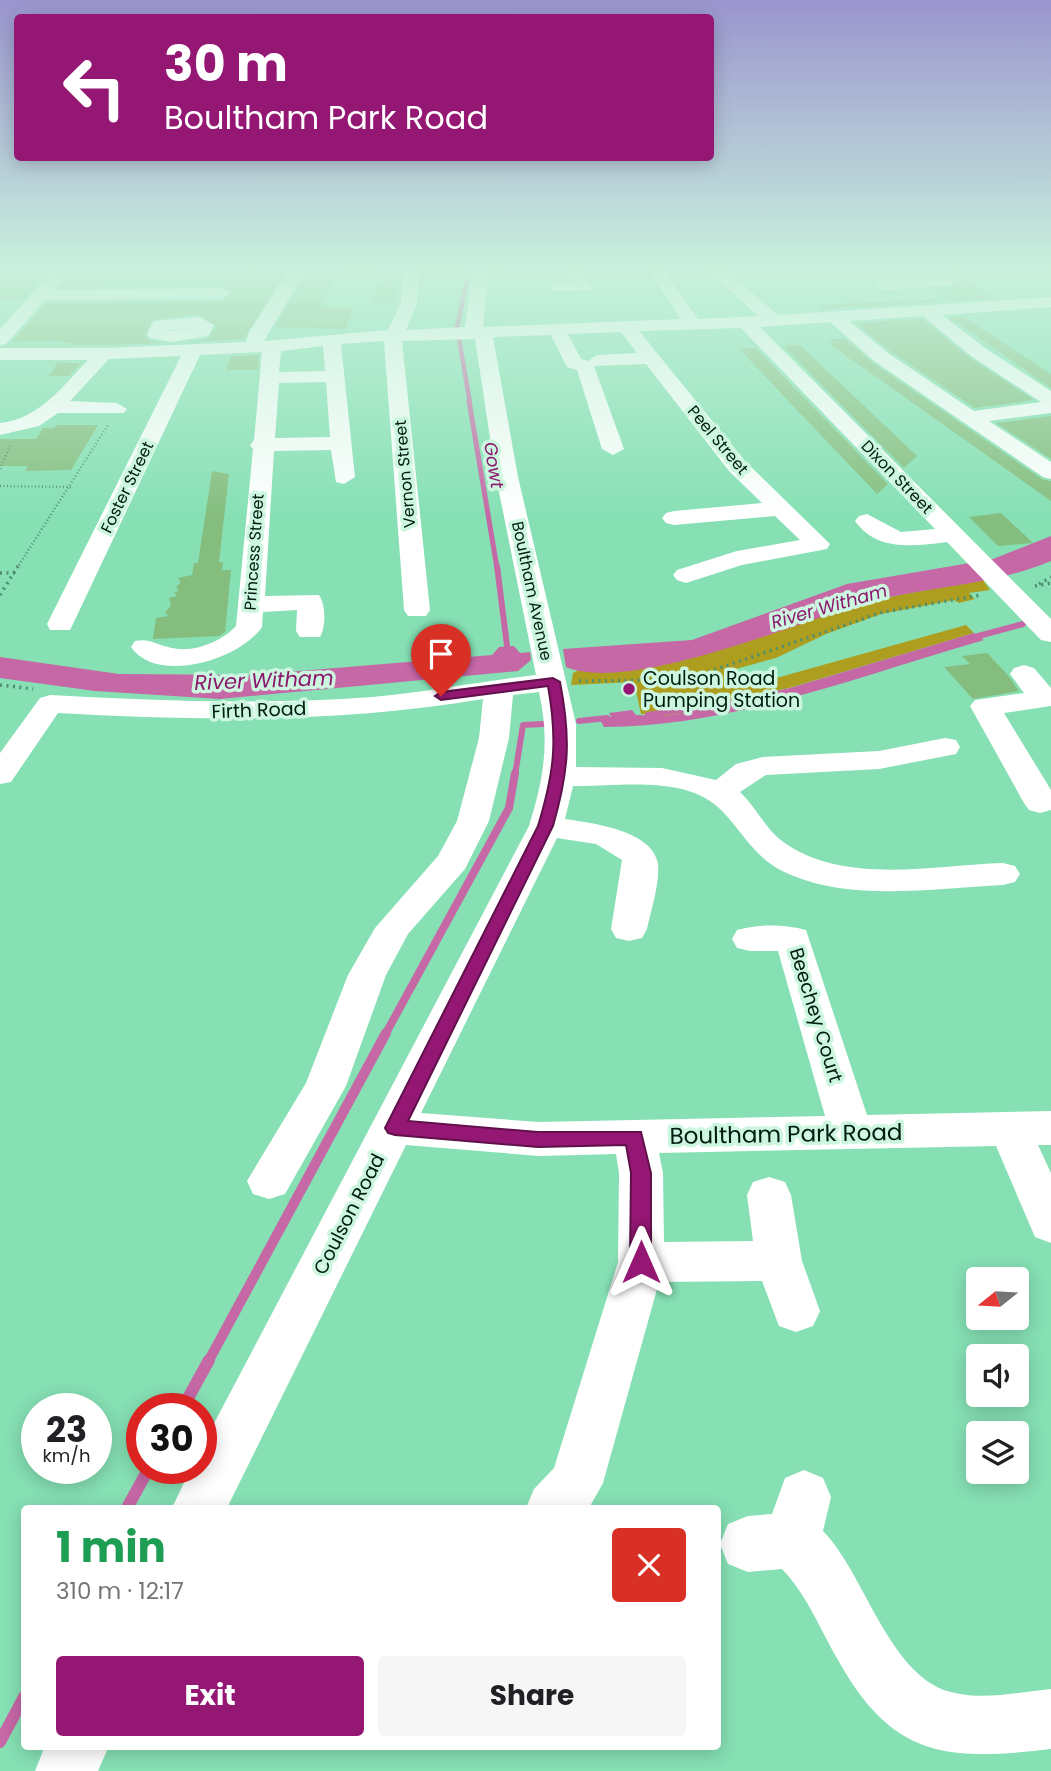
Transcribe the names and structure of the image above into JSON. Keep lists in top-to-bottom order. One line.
{"streets":{"street":["Peel Street","Vernon Street","Dixon Street","Foster Street","Princess Street","Boultham Avenue","Firth Road","Beechey Court","Boultham Park Road","Coulson Road"]},"crossings":[["Boultham Avenue","Firth Road"],["Boultham Avenue","Coulson Road"],["Firth Road","Coulson Road"],["Beechey Court","Boultham Park Road"],["Boultham Park Road","Coulson Road"]],"water":["Gowt","River Witham"],"places":["Coulson Road Pumping Station"],"north":"left","page":{"turn":["30 m","Boultham Park Road"],"speed":"23 km/h","limit":"30","heading":["1 min","310 m · 12:17"],"buttons":["Exit","Share"]}}
